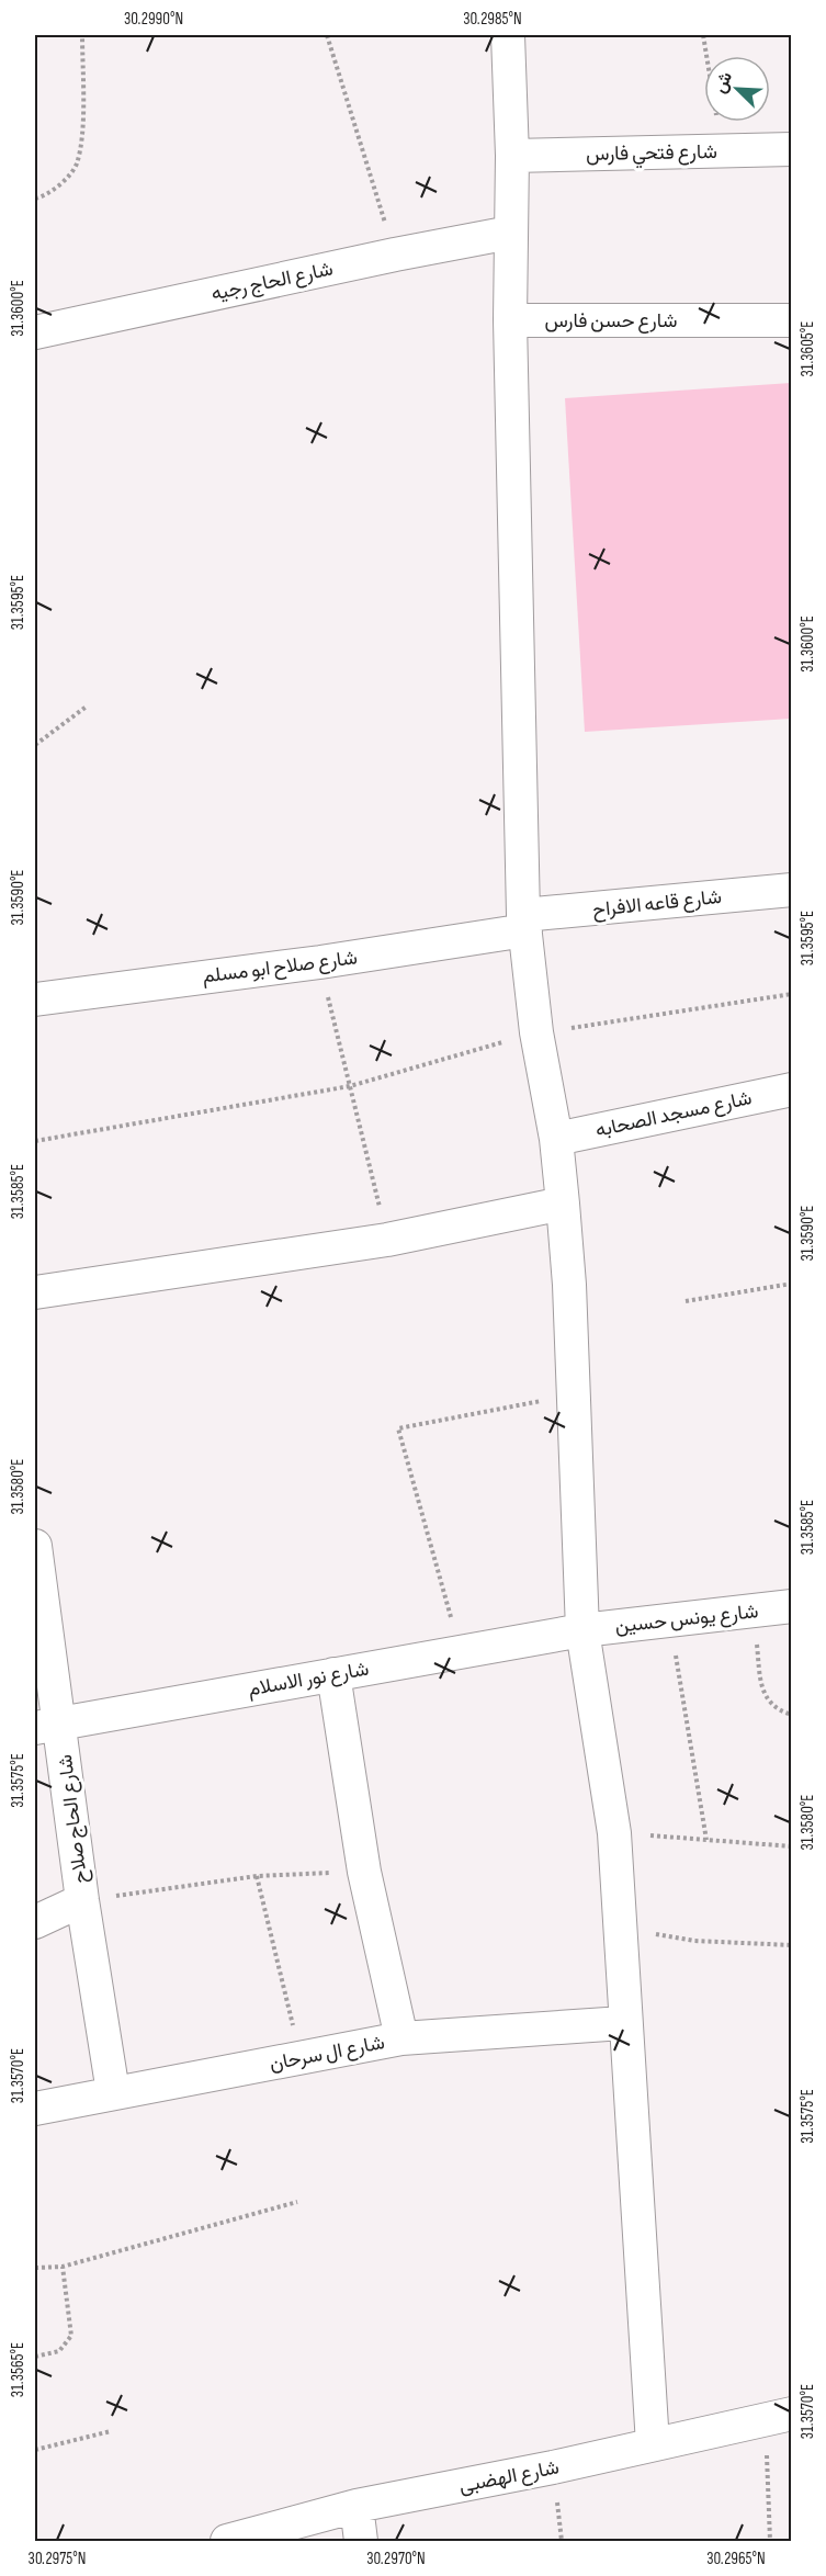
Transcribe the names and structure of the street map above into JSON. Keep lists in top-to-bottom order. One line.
{"streets":{"street":["شارع فتحي فارس","شارع الحاج رجيه","شارع حسن فارس","شارع قاعه الافراح","شارع صلاح ابو مسلم","شارع مسجد الصحابه","شارع يونس حسين","شارع نور الاسلام","شارع الحاج صلاح","شارع ال سرحان","شارع الهضبى"]},"crossings":[["شارع قاعه الافراح","شارع صلاح ابو مسلم"],["شارع يونس حسين","شارع نور الاسلام"],["شارع نور الاسلام","شارع الحاج صلاح"],["شارع الحاج صلاح","شارع ال سرحان"]],"north":"top left","coordinates":["30.2990°N","30.2985°N","31.3600°E","31.3605°E","31.3595°E","31.3590°E","31.3585°E","31.3580°E","31.3575°E","31.3570°E","31.3565°E","30.2975°N","30.2970°N","30.2965°N"]}
